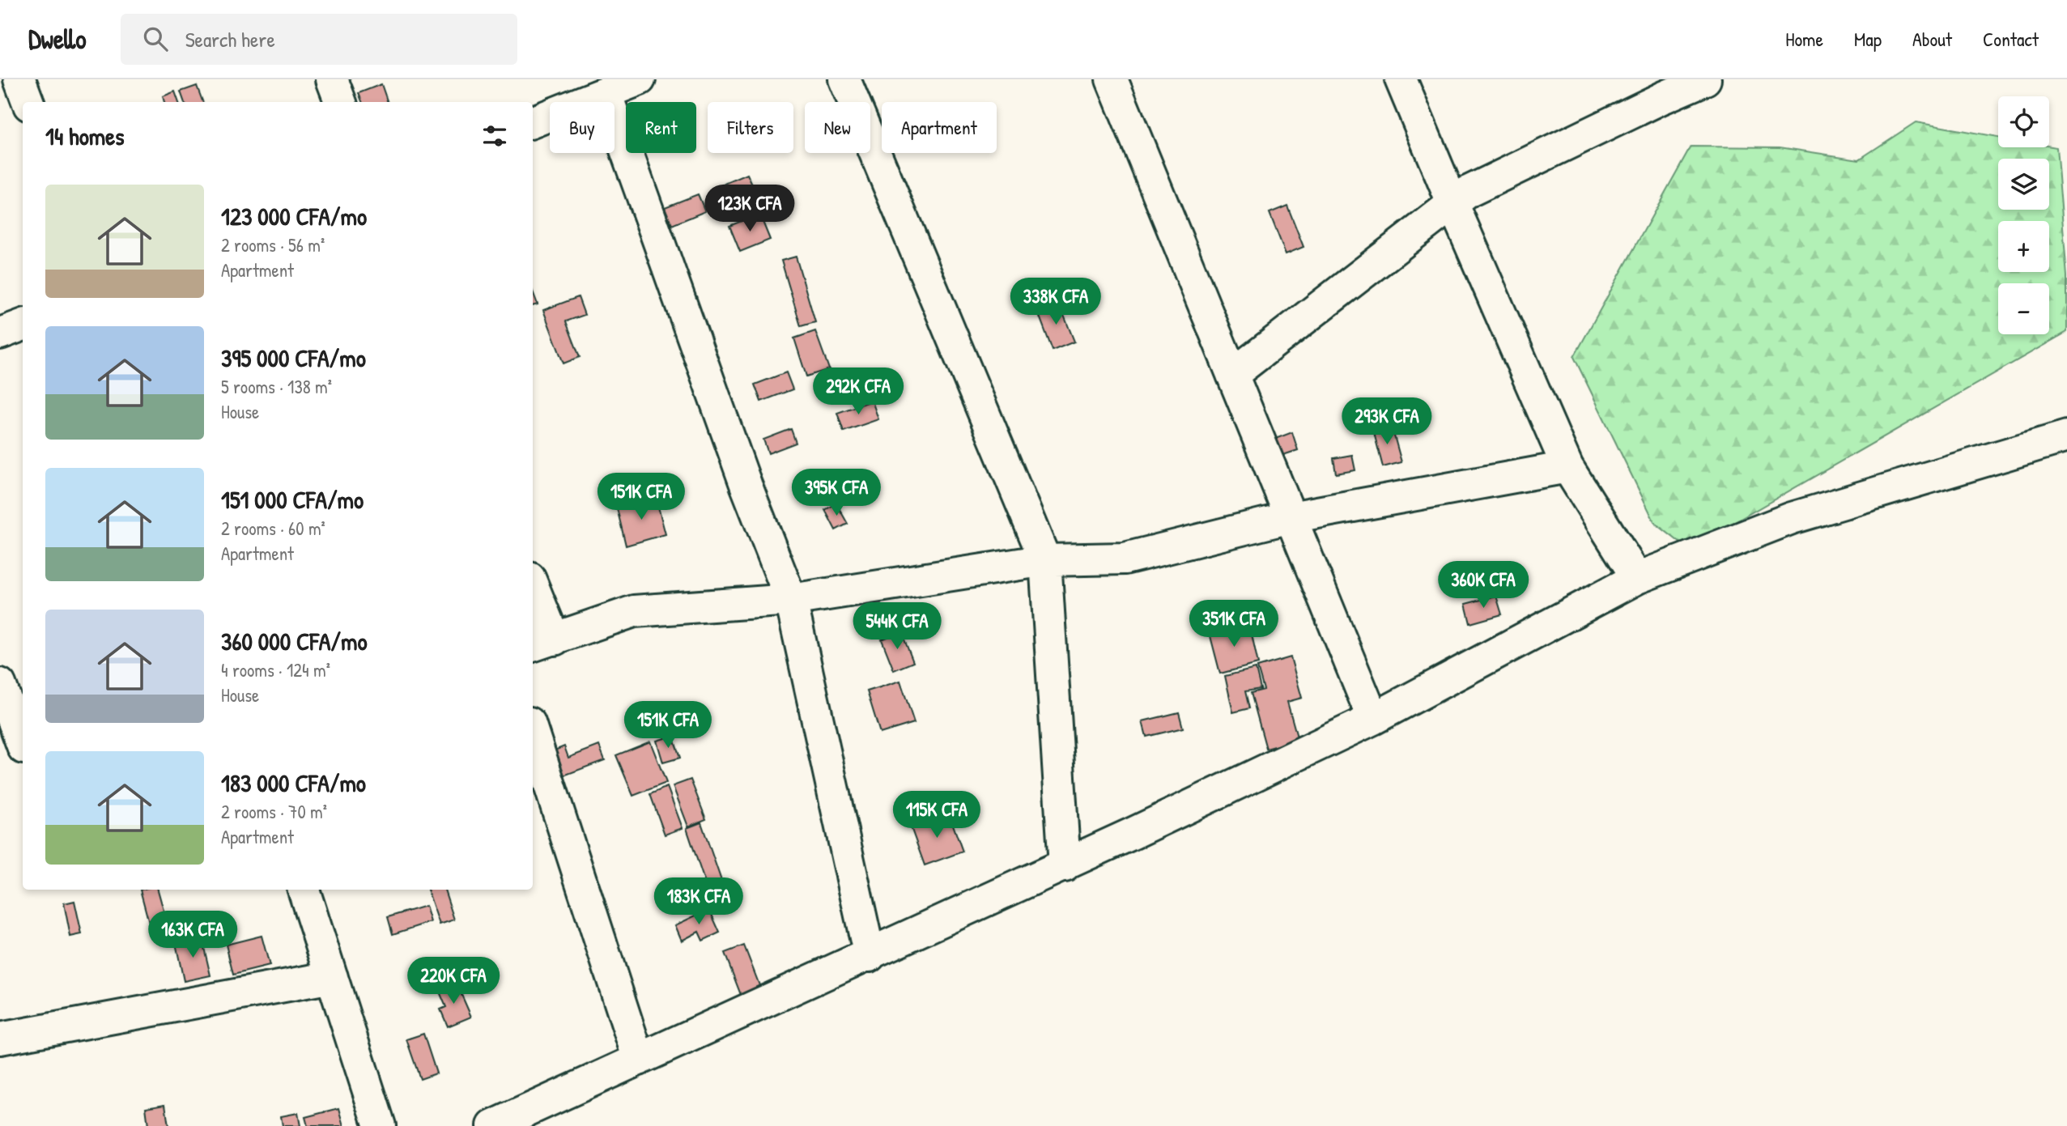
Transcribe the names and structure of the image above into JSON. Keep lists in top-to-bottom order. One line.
{"page":{"header":"Dwello","search":"Search here","nav":["Home","Map","About","Contact"],"map_buttons":["+","−"],"chip":["Buy","Rent","Filters","New","Apartment"],"heading":"14 homes","list":[{"name":"123 000 CFA/mo","note":"2 rooms · 56 m² · Apartment"},{"name":"395 000 CFA/mo","note":"5 rooms · 138 m² · House"},{"name":"151 000 CFA/mo","note":"2 rooms · 60 m² · Apartment"},{"name":"360 000 CFA/mo","note":"4 rooms · 124 m² · House"},{"name":"183 000 CFA/mo","note":"2 rooms · 70 m² · Apartment"}],"price":["123K CFA","338K CFA","292K CFA","293K CFA","395K CFA","151K CFA","360K CFA","351K CFA","544K CFA","151K CFA","115K CFA","183K CFA","163K CFA","220K CFA"]}}
